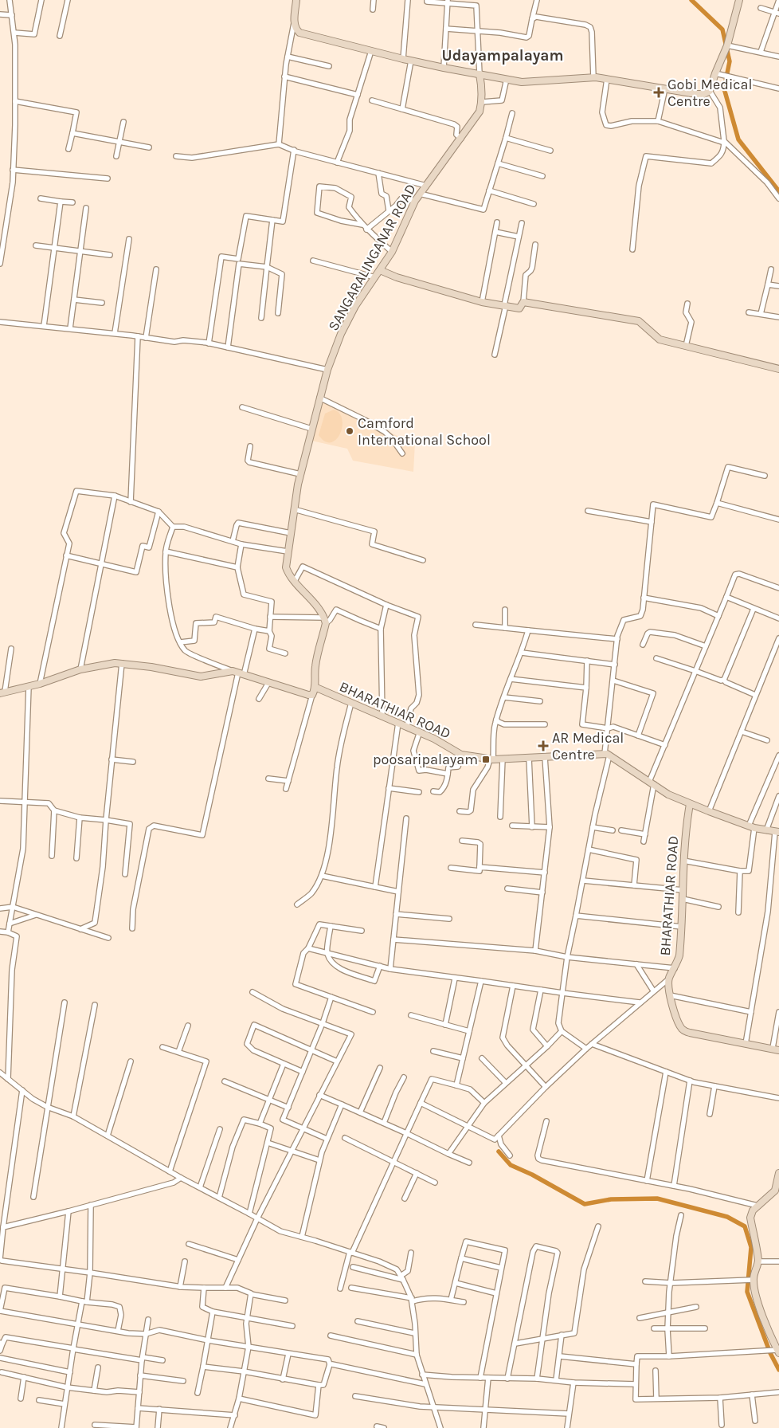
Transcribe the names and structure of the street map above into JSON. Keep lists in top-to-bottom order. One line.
{"streets":{"main road":["SANGARALINGANAR ROAD","BHARATHIAR ROAD"]},"districts":["Udayampalayam"],"places":{"health":["Gobi Medical Centre","AR Medical Centre"],"other":["Camford International School"],"transit":["poosaripalayam"]}}
